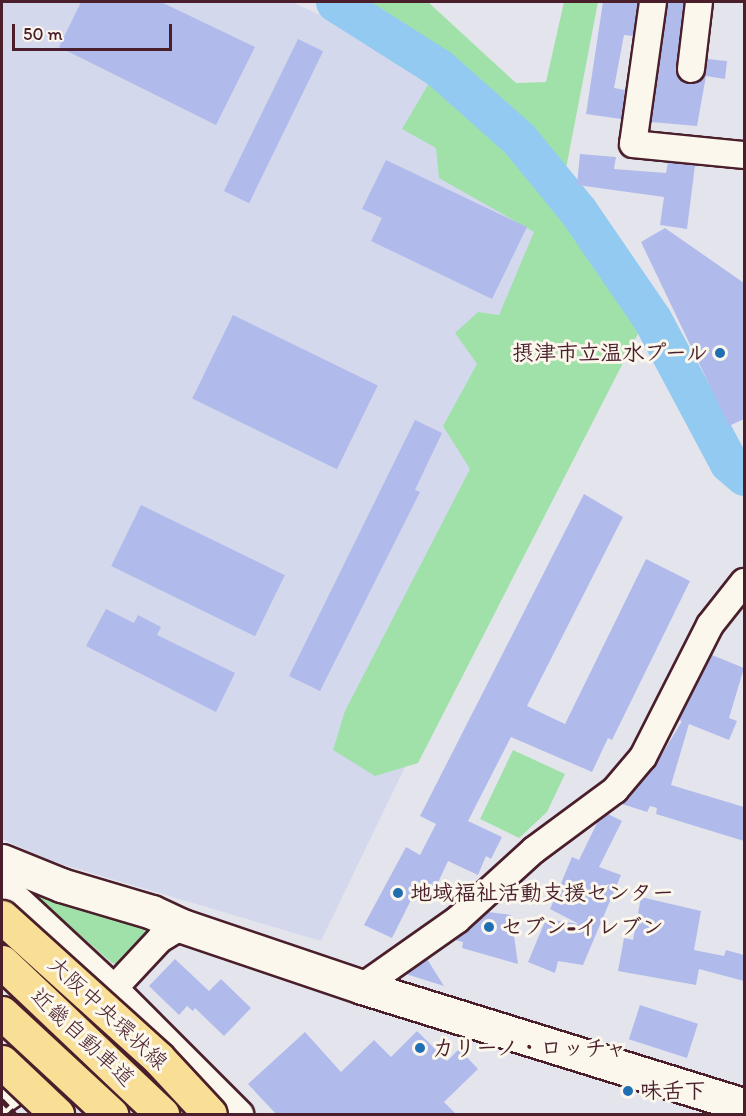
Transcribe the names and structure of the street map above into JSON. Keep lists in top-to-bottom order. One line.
{"streets":{"main road":["大阪中央環状線","近畿自動車道"]},"places":["摂津市立温水プール","地域福祉活動支援センター","セブン-イレブン","カリーノ・ロッチャ","味舌下"],"scale_bar":"50 m"}
